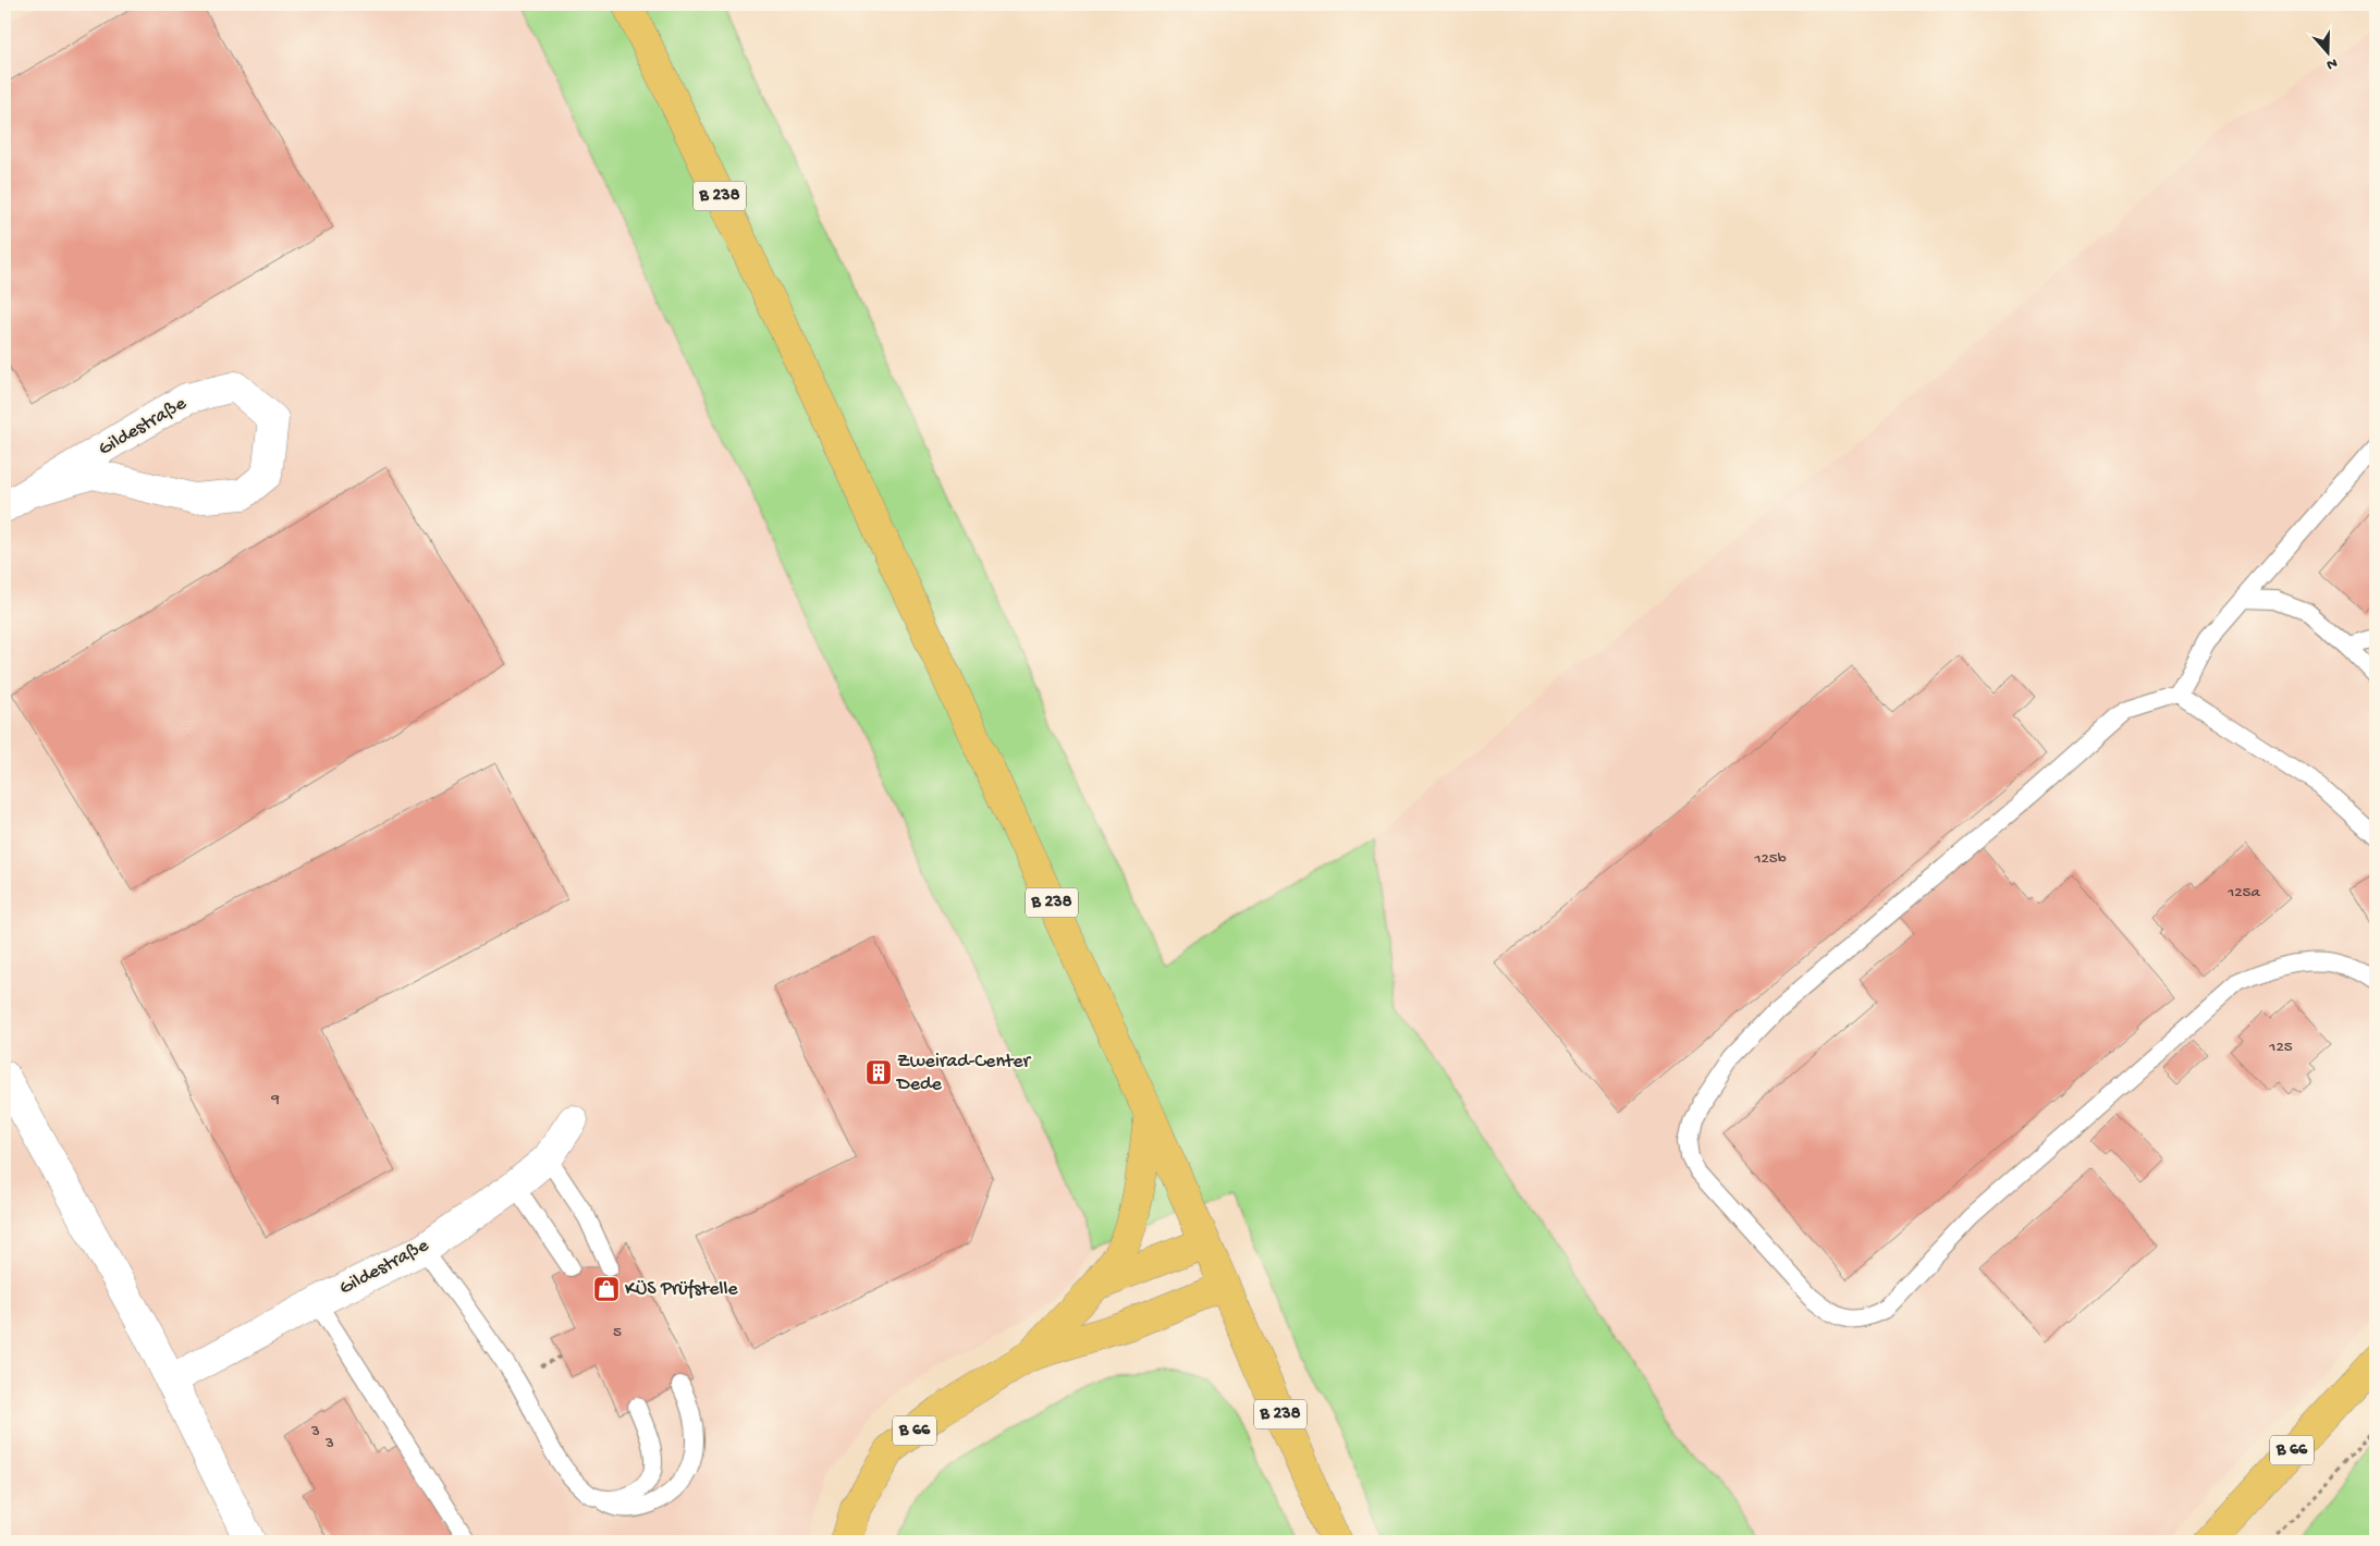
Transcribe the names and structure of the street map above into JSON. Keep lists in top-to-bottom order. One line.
{"streets":{"main road":["B 238","B 66"],"street":["Gildestraße"]},"crossings":[["B 238","B 66"]],"places":{"building":["Zweirad-Center Dede"],"shop":["KÜS Prüfstelle"]},"house_numbers":["125b","125a","125","9","5","3","3"],"north":"bottom"}
